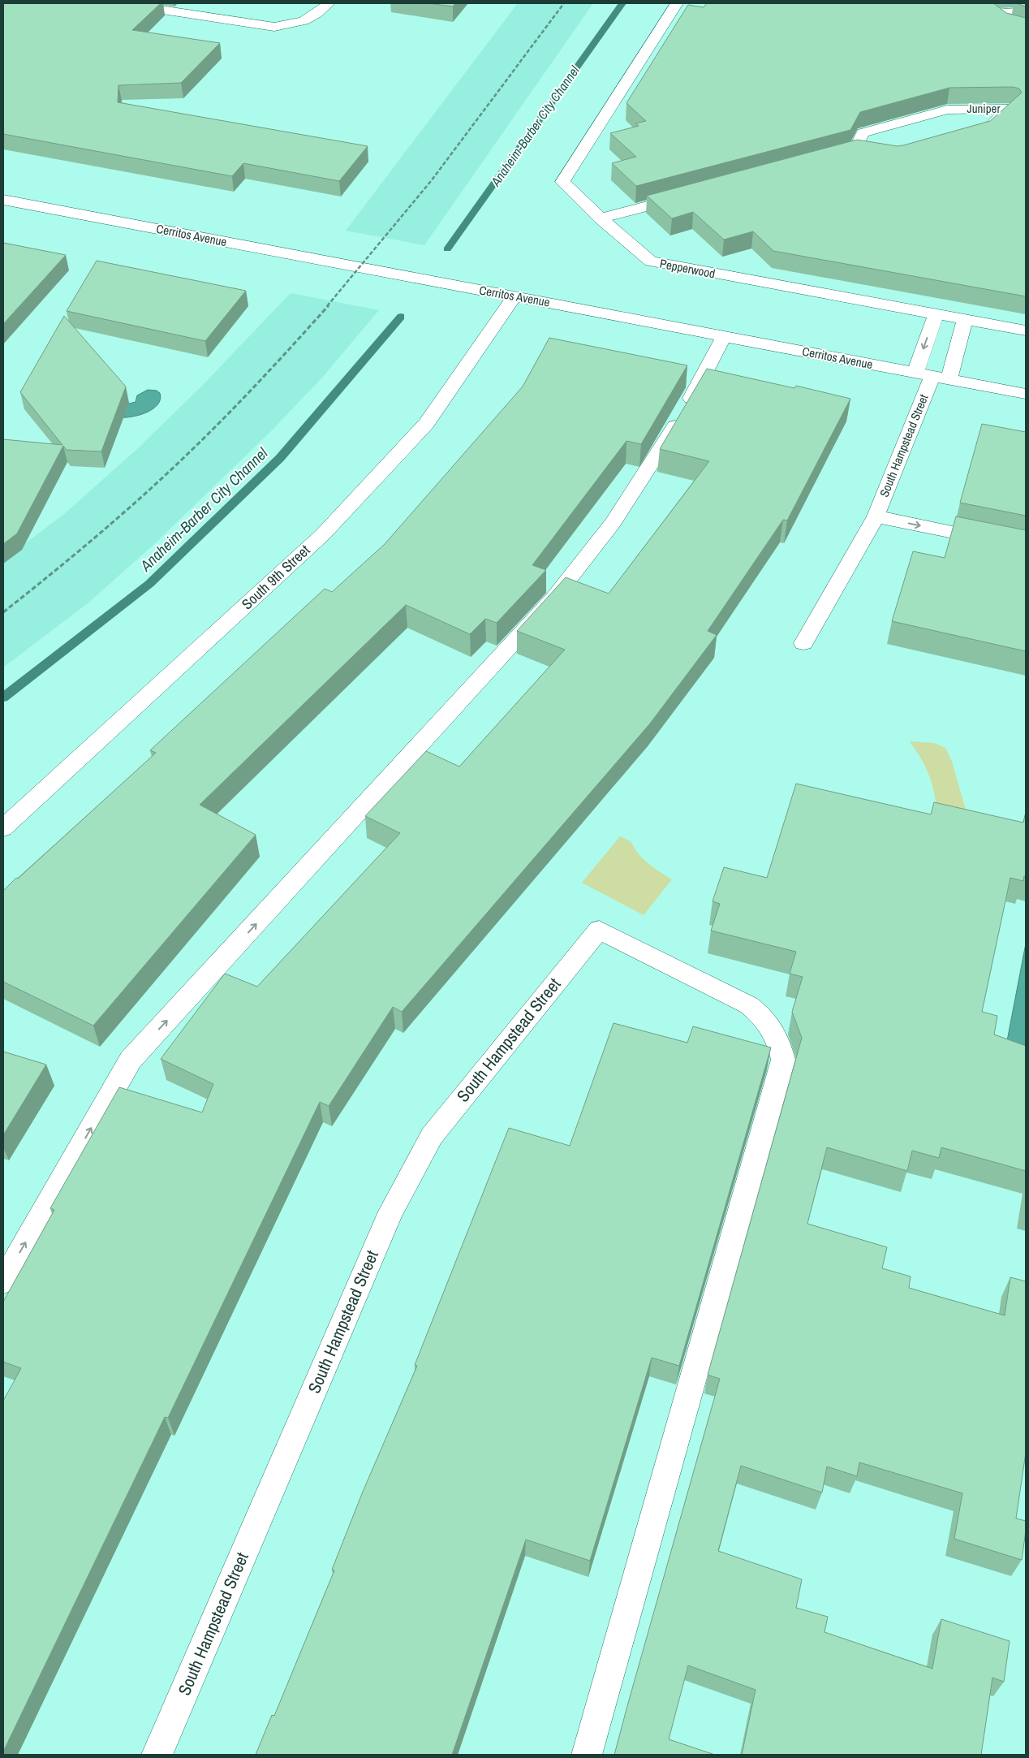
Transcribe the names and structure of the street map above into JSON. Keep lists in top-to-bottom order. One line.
{"streets":{"street":["Juniper","Cerritos Avenue","Pepperwood","South Hampstead Street","South 9th Street"]},"crossings":[["Cerritos Avenue","South Hampstead Street"],["Cerritos Avenue","South 9th Street"],["Pepperwood","South Hampstead Street"]],"water":["Anaheim-Barber City Channel"]}
